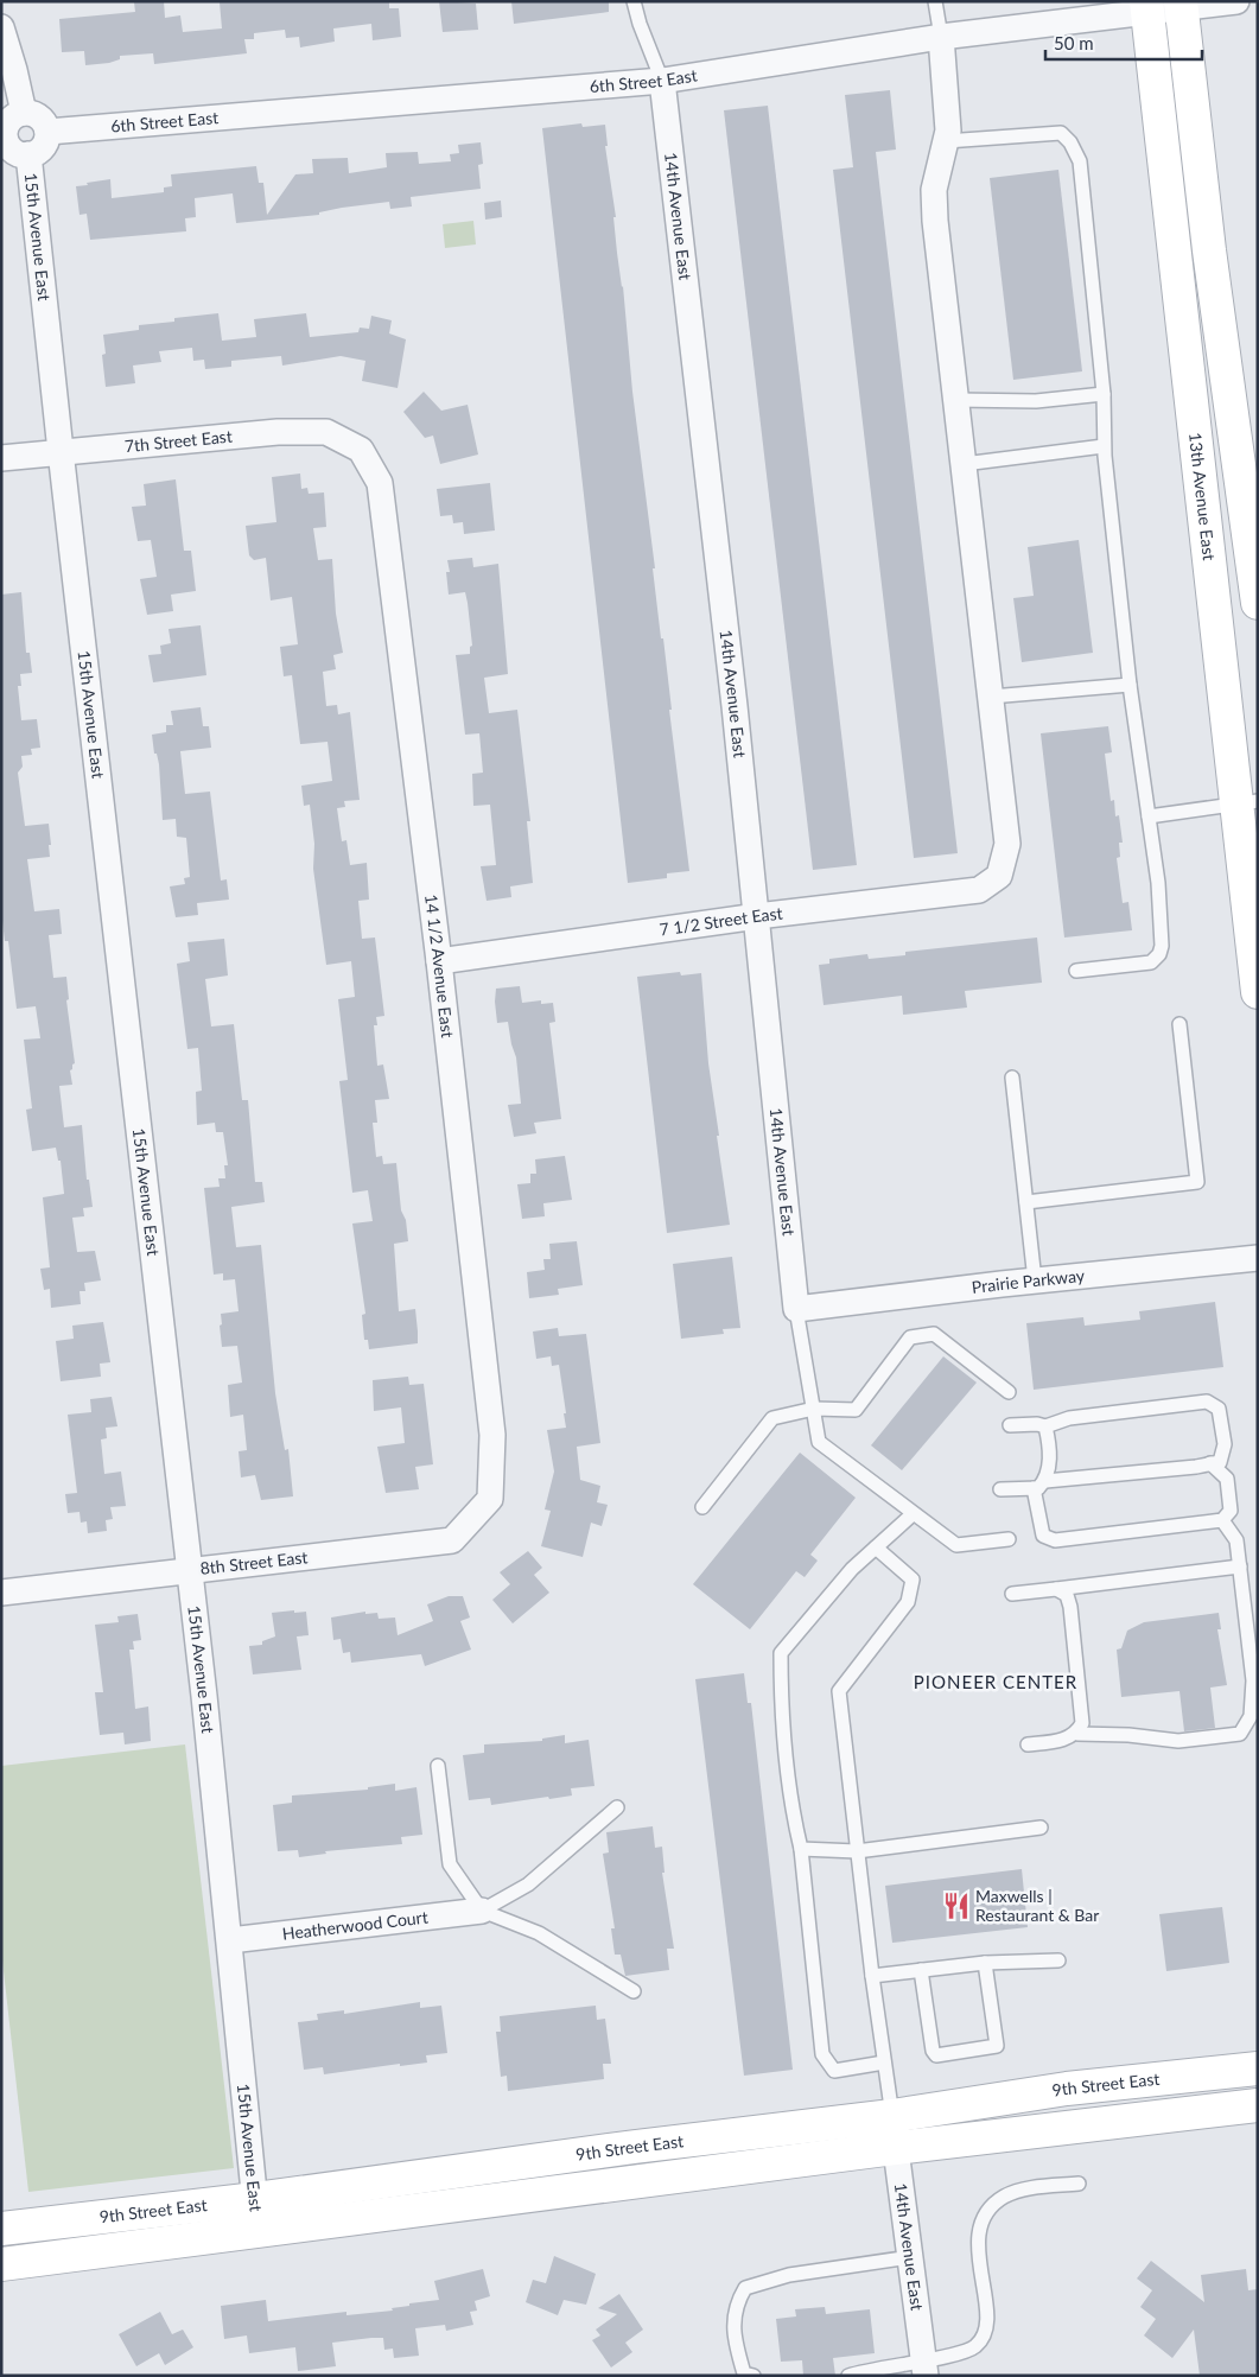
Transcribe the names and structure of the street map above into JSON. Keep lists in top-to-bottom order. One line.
{"streets":{"main road":["13th Avenue East","9th Street East"],"street":["6th Street East","14th Avenue East","15th Avenue East","7th Street East","7 1/2 Street East","14 1/2 Avenue East","Prairie Parkway","8th Street East","Heatherwood Court"]},"crossings":[["6th Street East","14th Avenue East"],["6th Street East","15th Avenue East"],["6th Street East","13th Avenue East"],["14th Avenue East","7 1/2 Street East"],["14th Avenue East","Prairie Parkway"],["14th Avenue East","9th Street East"],["15th Avenue East","7th Street East"],["15th Avenue East","8th Street East"],["15th Avenue East","Heatherwood Court"],["15th Avenue East","9th Street East"],["7th Street East","14 1/2 Avenue East"],["7 1/2 Street East","14 1/2 Avenue East"],["14 1/2 Avenue East","8th Street East"]],"districts":["PIONEER CENTER"],"places":{"restaurant":["Maxwells | Restaurant & Bar"]},"scale_bar":"50 m"}
